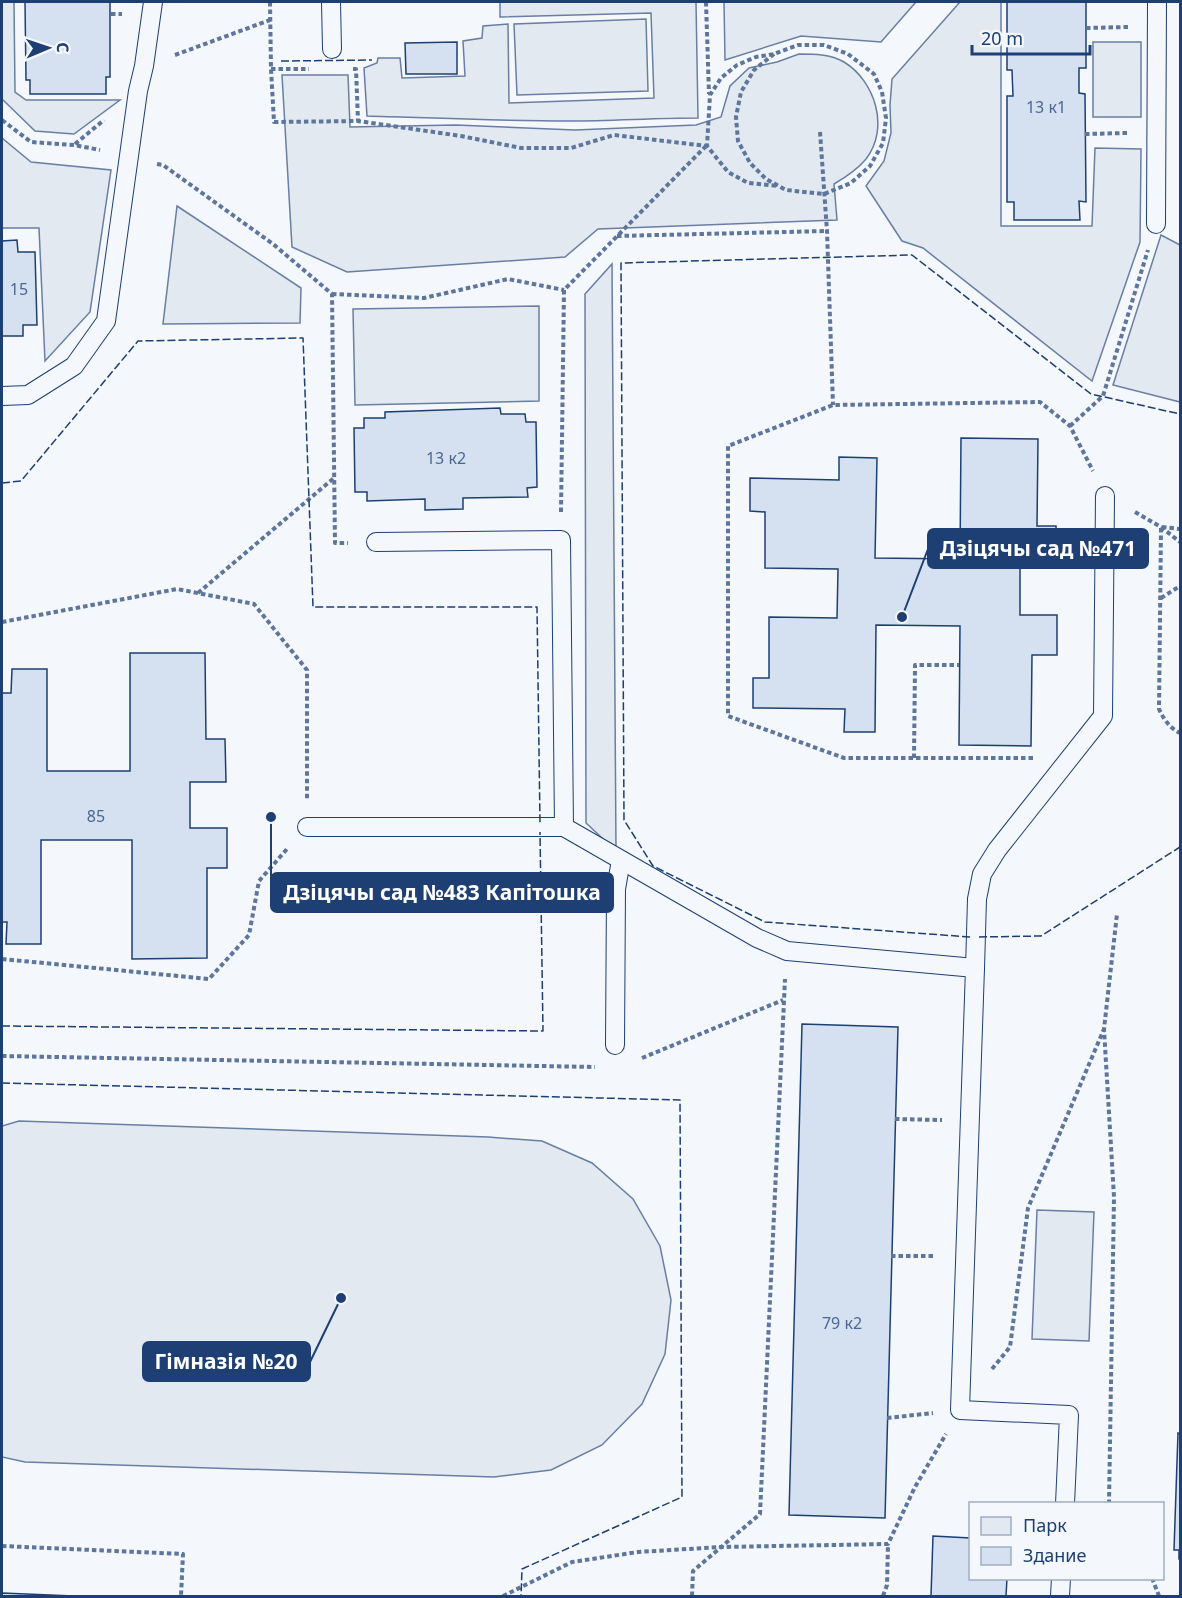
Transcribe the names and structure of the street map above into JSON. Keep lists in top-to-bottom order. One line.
{"places":["Дзіцячы сад №471","Дзіцячы сад №483 Капітошка","Гімназія №20"],"house_numbers":["13 к1","15","13 к2","85","79 к2"],"legend":["Парк","Здание"],"scale_bar":"20 m","north":"right"}
